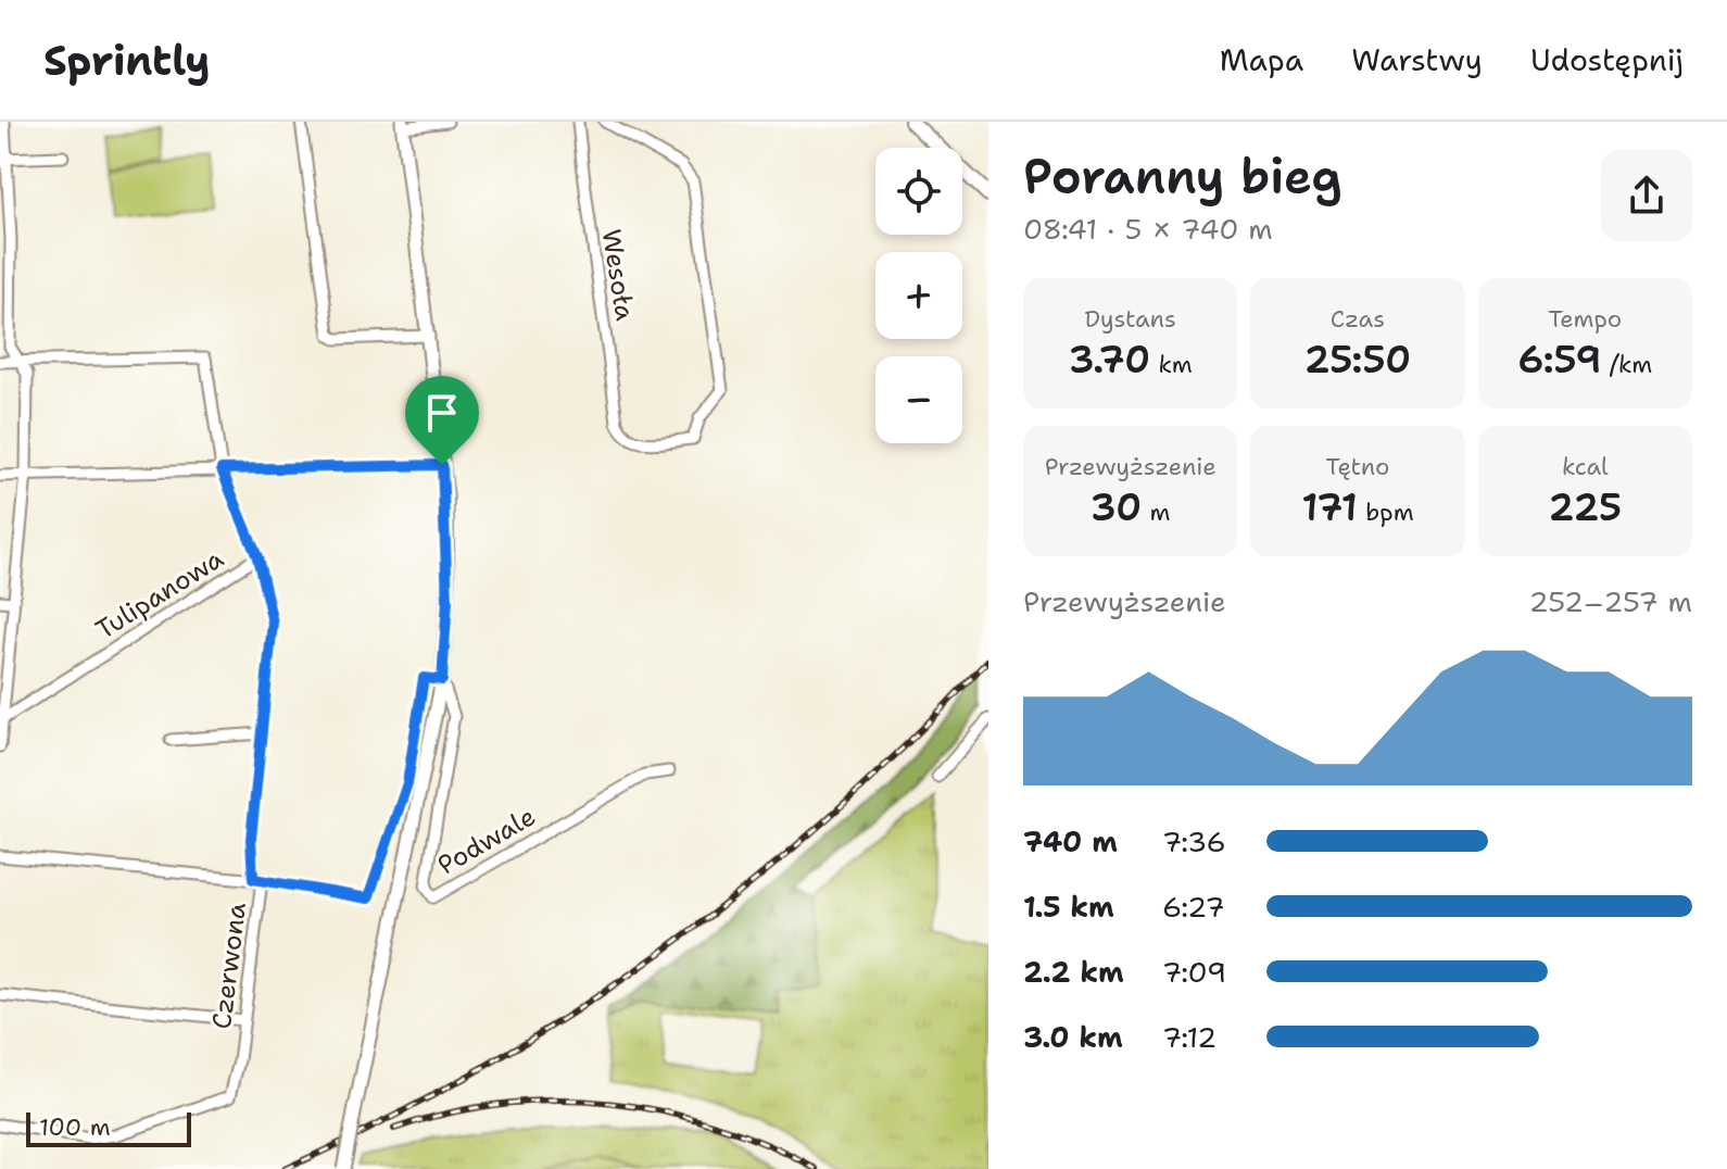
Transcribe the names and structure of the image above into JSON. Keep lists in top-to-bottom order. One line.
{"streets":{"street":["Wesoła","Tulipanowa","Podwale","Czerwona"]},"crossings":[["Podwale","Czerwona"]],"scale_bar":"100 m","page":{"header":"Sprintly","nav":["Mapa","Warstwy","Udostępnij"],"heading":["Poranny bieg","08:41 · 5 × 740 m"],"map_buttons":["+","−"],"stats":[["Dystans","3.70 km"],["Czas","25:50"],["Tempo","6:59 /km"],["Przewyższenie","30 m"],["Tętno","171 bpm"],["kcal","225"]],"chart":["Przewyższenie","252–257 m"],"list":[{"name":"740 m","note":"7:36"},{"name":"1.5 km","note":"6:27"},{"name":"2.2 km","note":"7:09"},{"name":"3.0 km","note":"7:12"}],"scale":"100 m"}}
